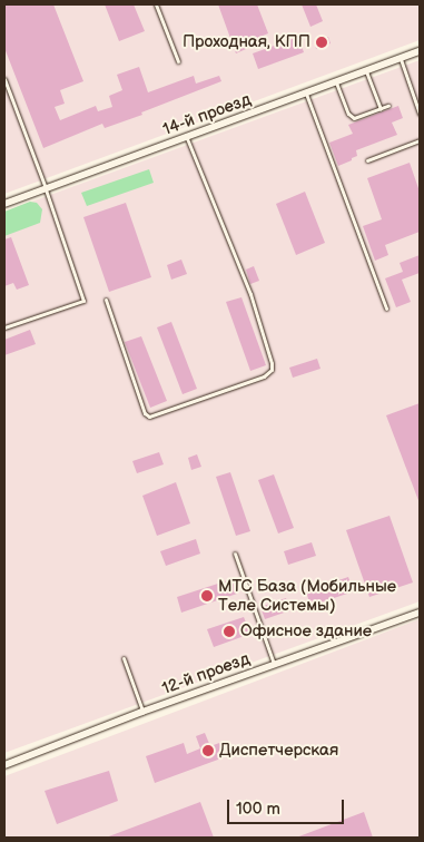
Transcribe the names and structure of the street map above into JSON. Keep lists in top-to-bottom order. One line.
{"streets":{"street":["14-й проезд","12-й проезд"]},"places":["Проходная, КПП","МТС База (Мобильные Теле Системы)","Офисное здание","Диспетчерская"],"scale_bar":"100 m"}
